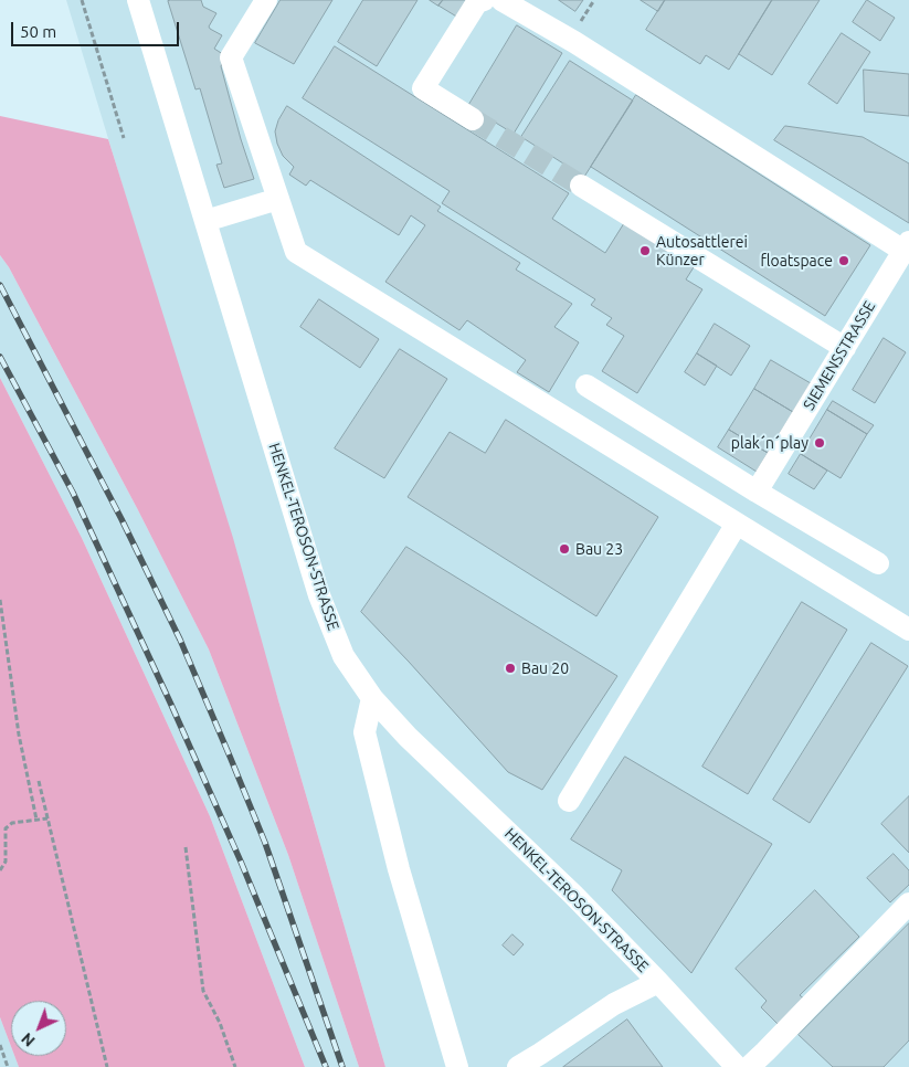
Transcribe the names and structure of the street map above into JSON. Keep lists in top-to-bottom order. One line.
{"streets":{"street":["SIEMENSSTRASSE","HENKEL-TEROSON-STRASSE"]},"places":["Autosattlerei Künzer","floatspace","plak´n´play","Bau 23","Bau 20"],"scale_bar":"50 m","north":"bottom left"}
